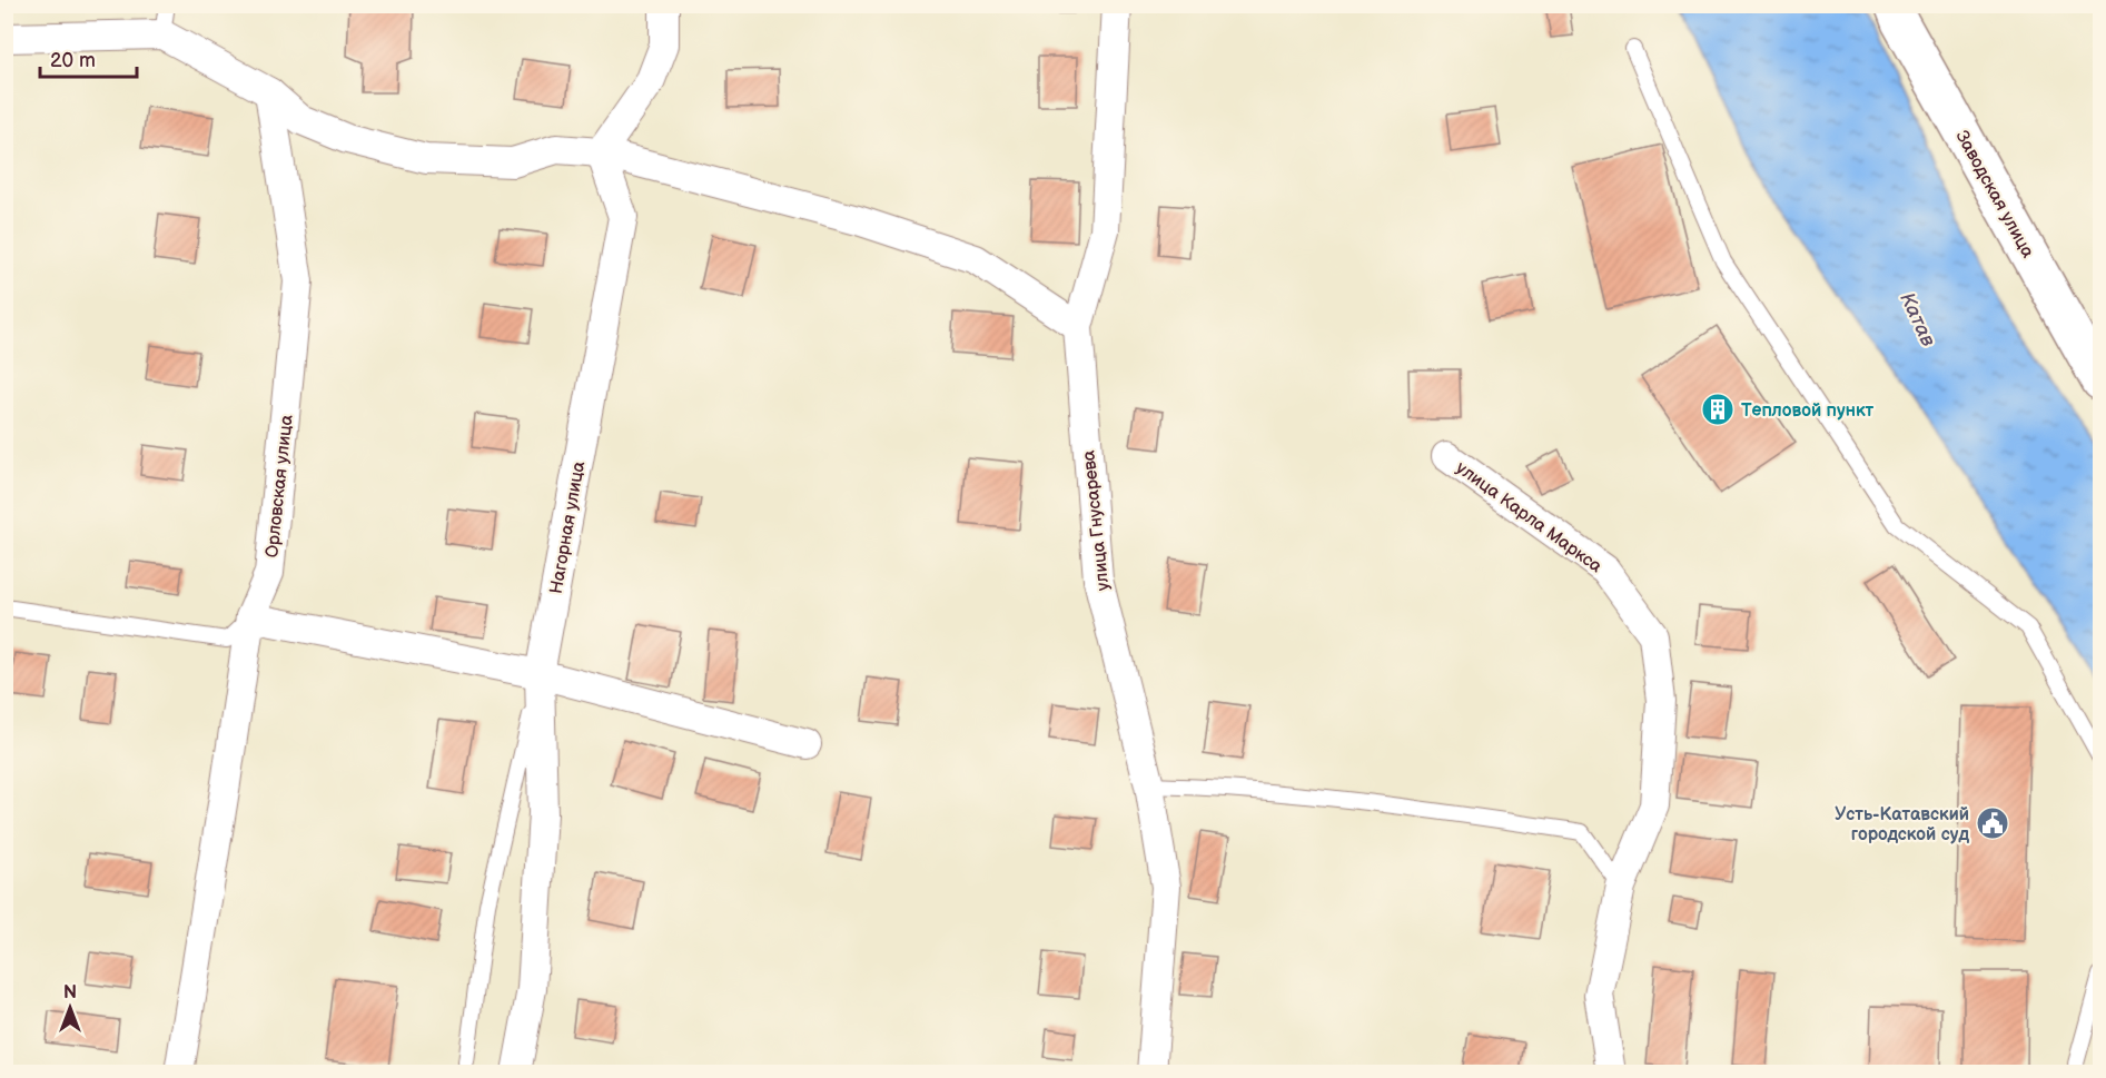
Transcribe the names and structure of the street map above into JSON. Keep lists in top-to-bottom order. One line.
{"streets":{"street":["Заводская улица","Орловская улица","улица Карла Маркса","улица Гнусарева","Нагорная улица"]},"water":["Катав"],"places":{"building":["Тепловой пункт"],"public building":["Усть-Катавский городской суд"]},"scale_bar":"20 m","north":"top"}
